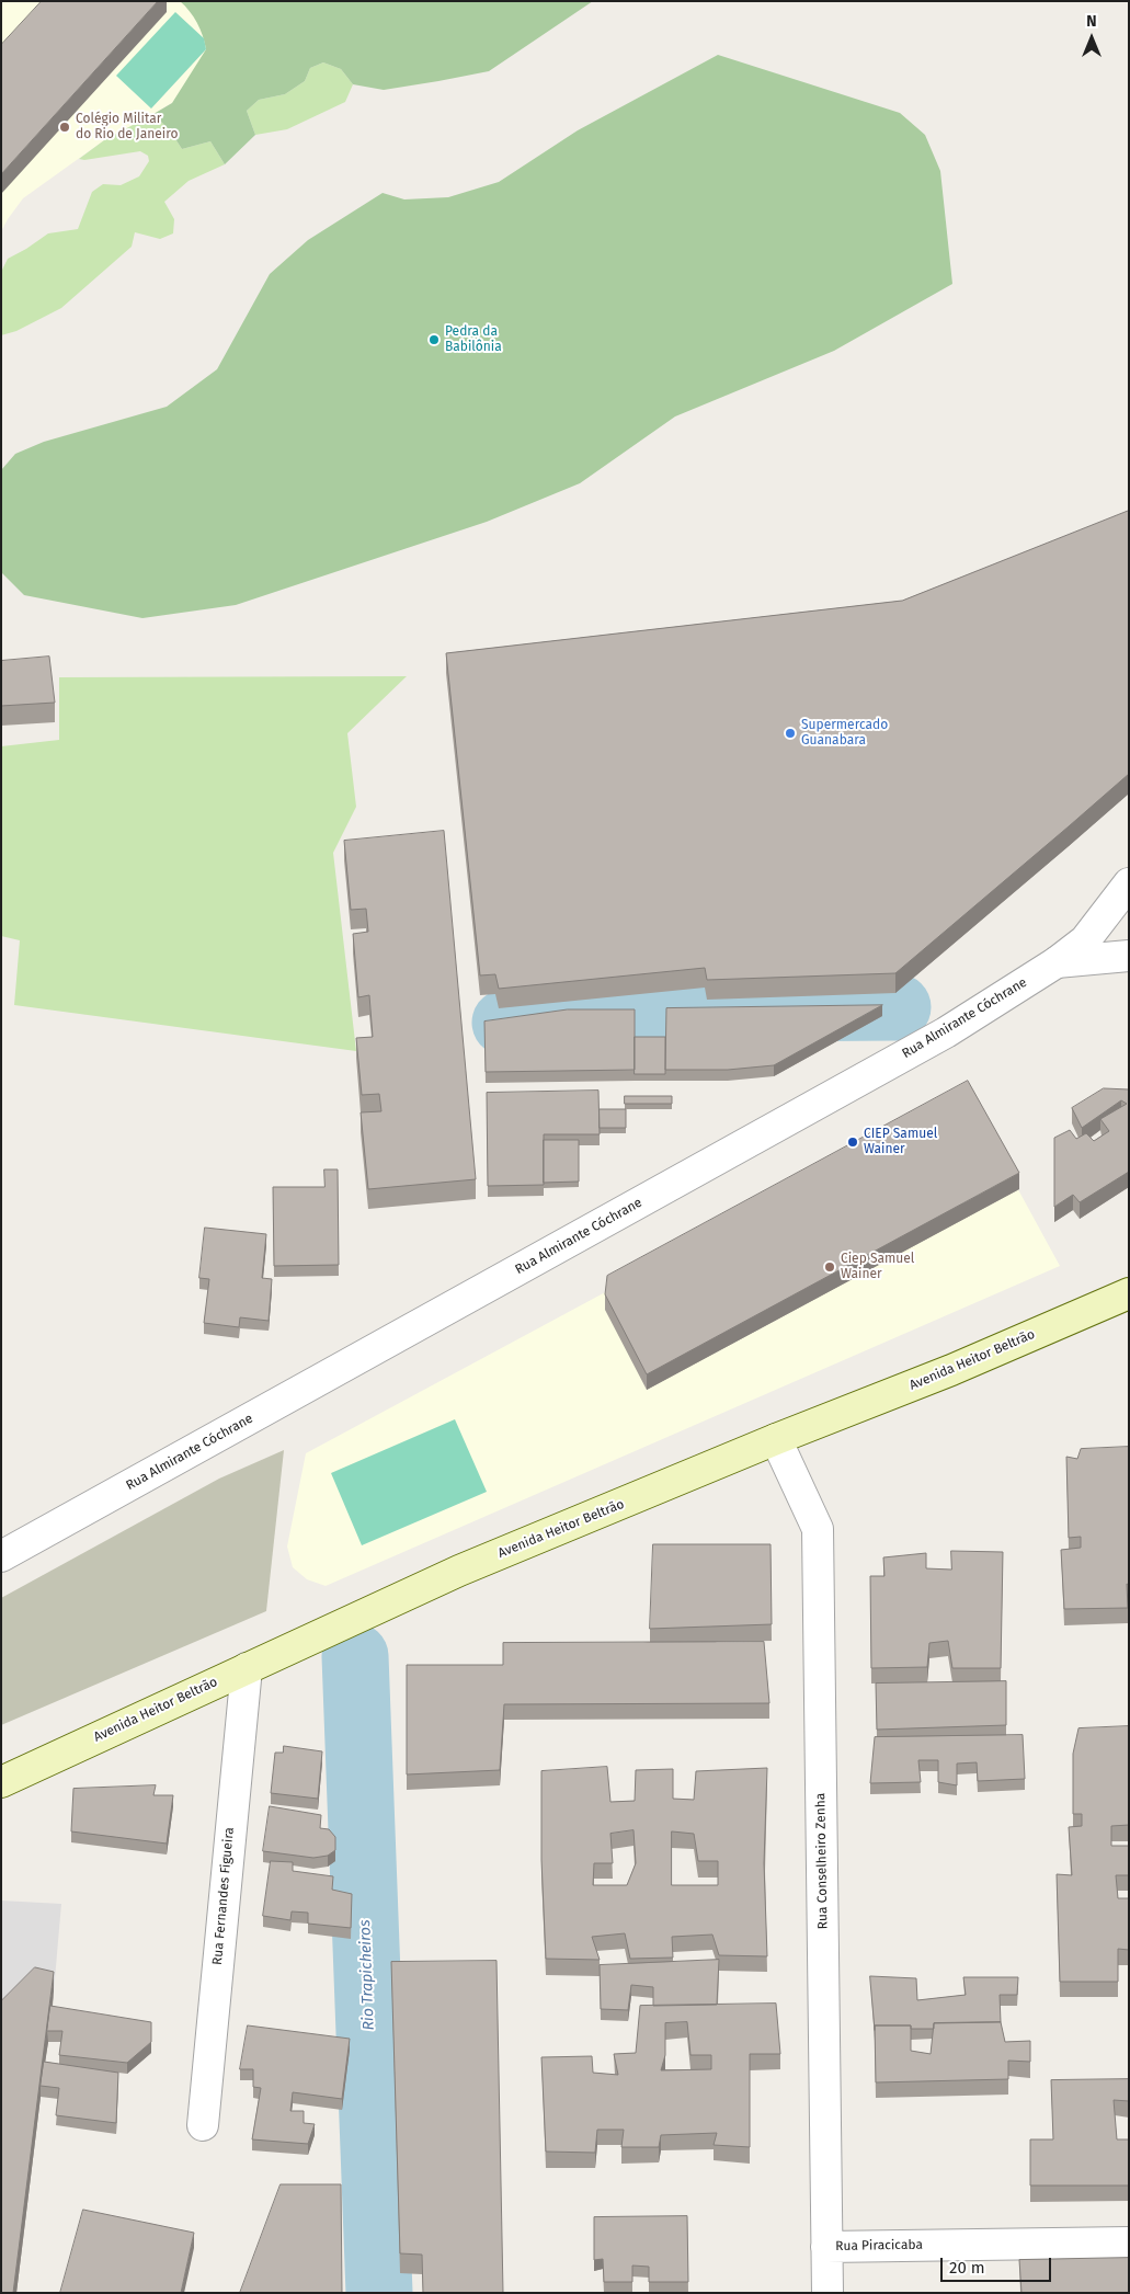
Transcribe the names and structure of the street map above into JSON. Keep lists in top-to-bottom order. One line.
{"streets":{"main road":["Avenida Heitor Beltrão"],"street":["Rua Almirante Cóchrane","Rua Conselheiro Zenha","Rua Fernandes Figueira","Rua Piracicaba"]},"crossings":[["Avenida Heitor Beltrão","Rua Conselheiro Zenha"],["Avenida Heitor Beltrão","Rua Fernandes Figueira"],["Rua Conselheiro Zenha","Rua Piracicaba"]],"water":["Rio Trapicheiros"],"places":["Colégio Militar do Rio de Janeiro","Pedra da Babilônia","Supermercado Guanabara","CIEP Samuel Wainer","Ciep Samuel Wainer"],"scale_bar":"20 m","north":"top"}
